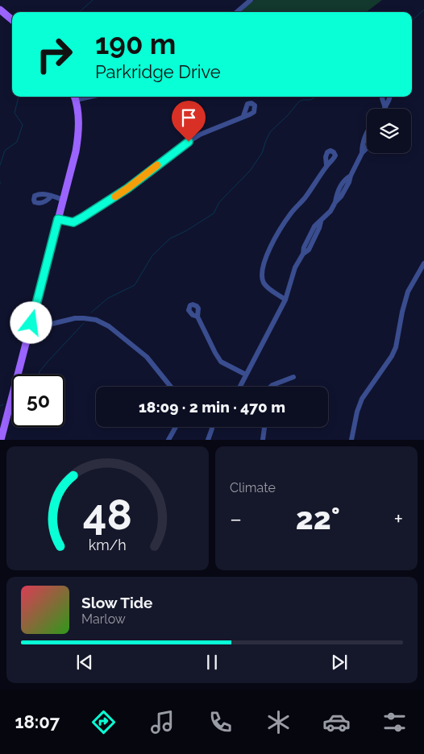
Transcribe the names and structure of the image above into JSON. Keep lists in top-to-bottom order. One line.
{"page":{"turn":["190 m","Parkridge Drive"],"limit":"50","trip":"18:09 · 2 min · 470 m","tile":"Climate","heat":["−","22°","+"],"song":["Slow Tide","Marlow"],"tabs":"18:07","gauge":["48","km/h"]}}
